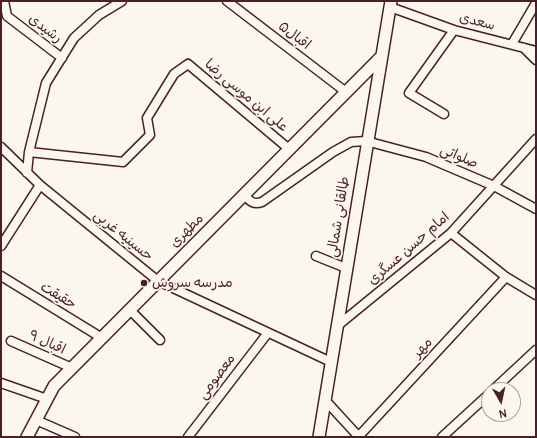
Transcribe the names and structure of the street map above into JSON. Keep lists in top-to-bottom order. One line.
{"streets":{"street":["سعدی","رشیدی","اقبال۵","علی ابن موسی رضا","صلواتی","طالقانی شمالی","مطهری","حسینیه غربی","امام حسن عسگری","حقیقت","اقبال ۹","مهر","معصومی"]},"crossings":[["سعدی","طالقانی شمالی"],["اقبال۵","مطهری"],["علی ابن موسی رضا","مطهری"],["صلواتی","طالقانی شمالی"],["صلواتی","امام حسن عسگری"],["طالقانی شمالی","مطهری"],["طالقانی شمالی","حسینیه غربی"],["طالقانی شمالی","امام حسن عسگری"],["مطهری","حسینیه غربی"],["مطهری","حقیقت"],["مطهری","اقبال ۹"],["حسینیه غربی","معصومی"]],"places":["مدرسه سروش"],"north":"bottom"}
